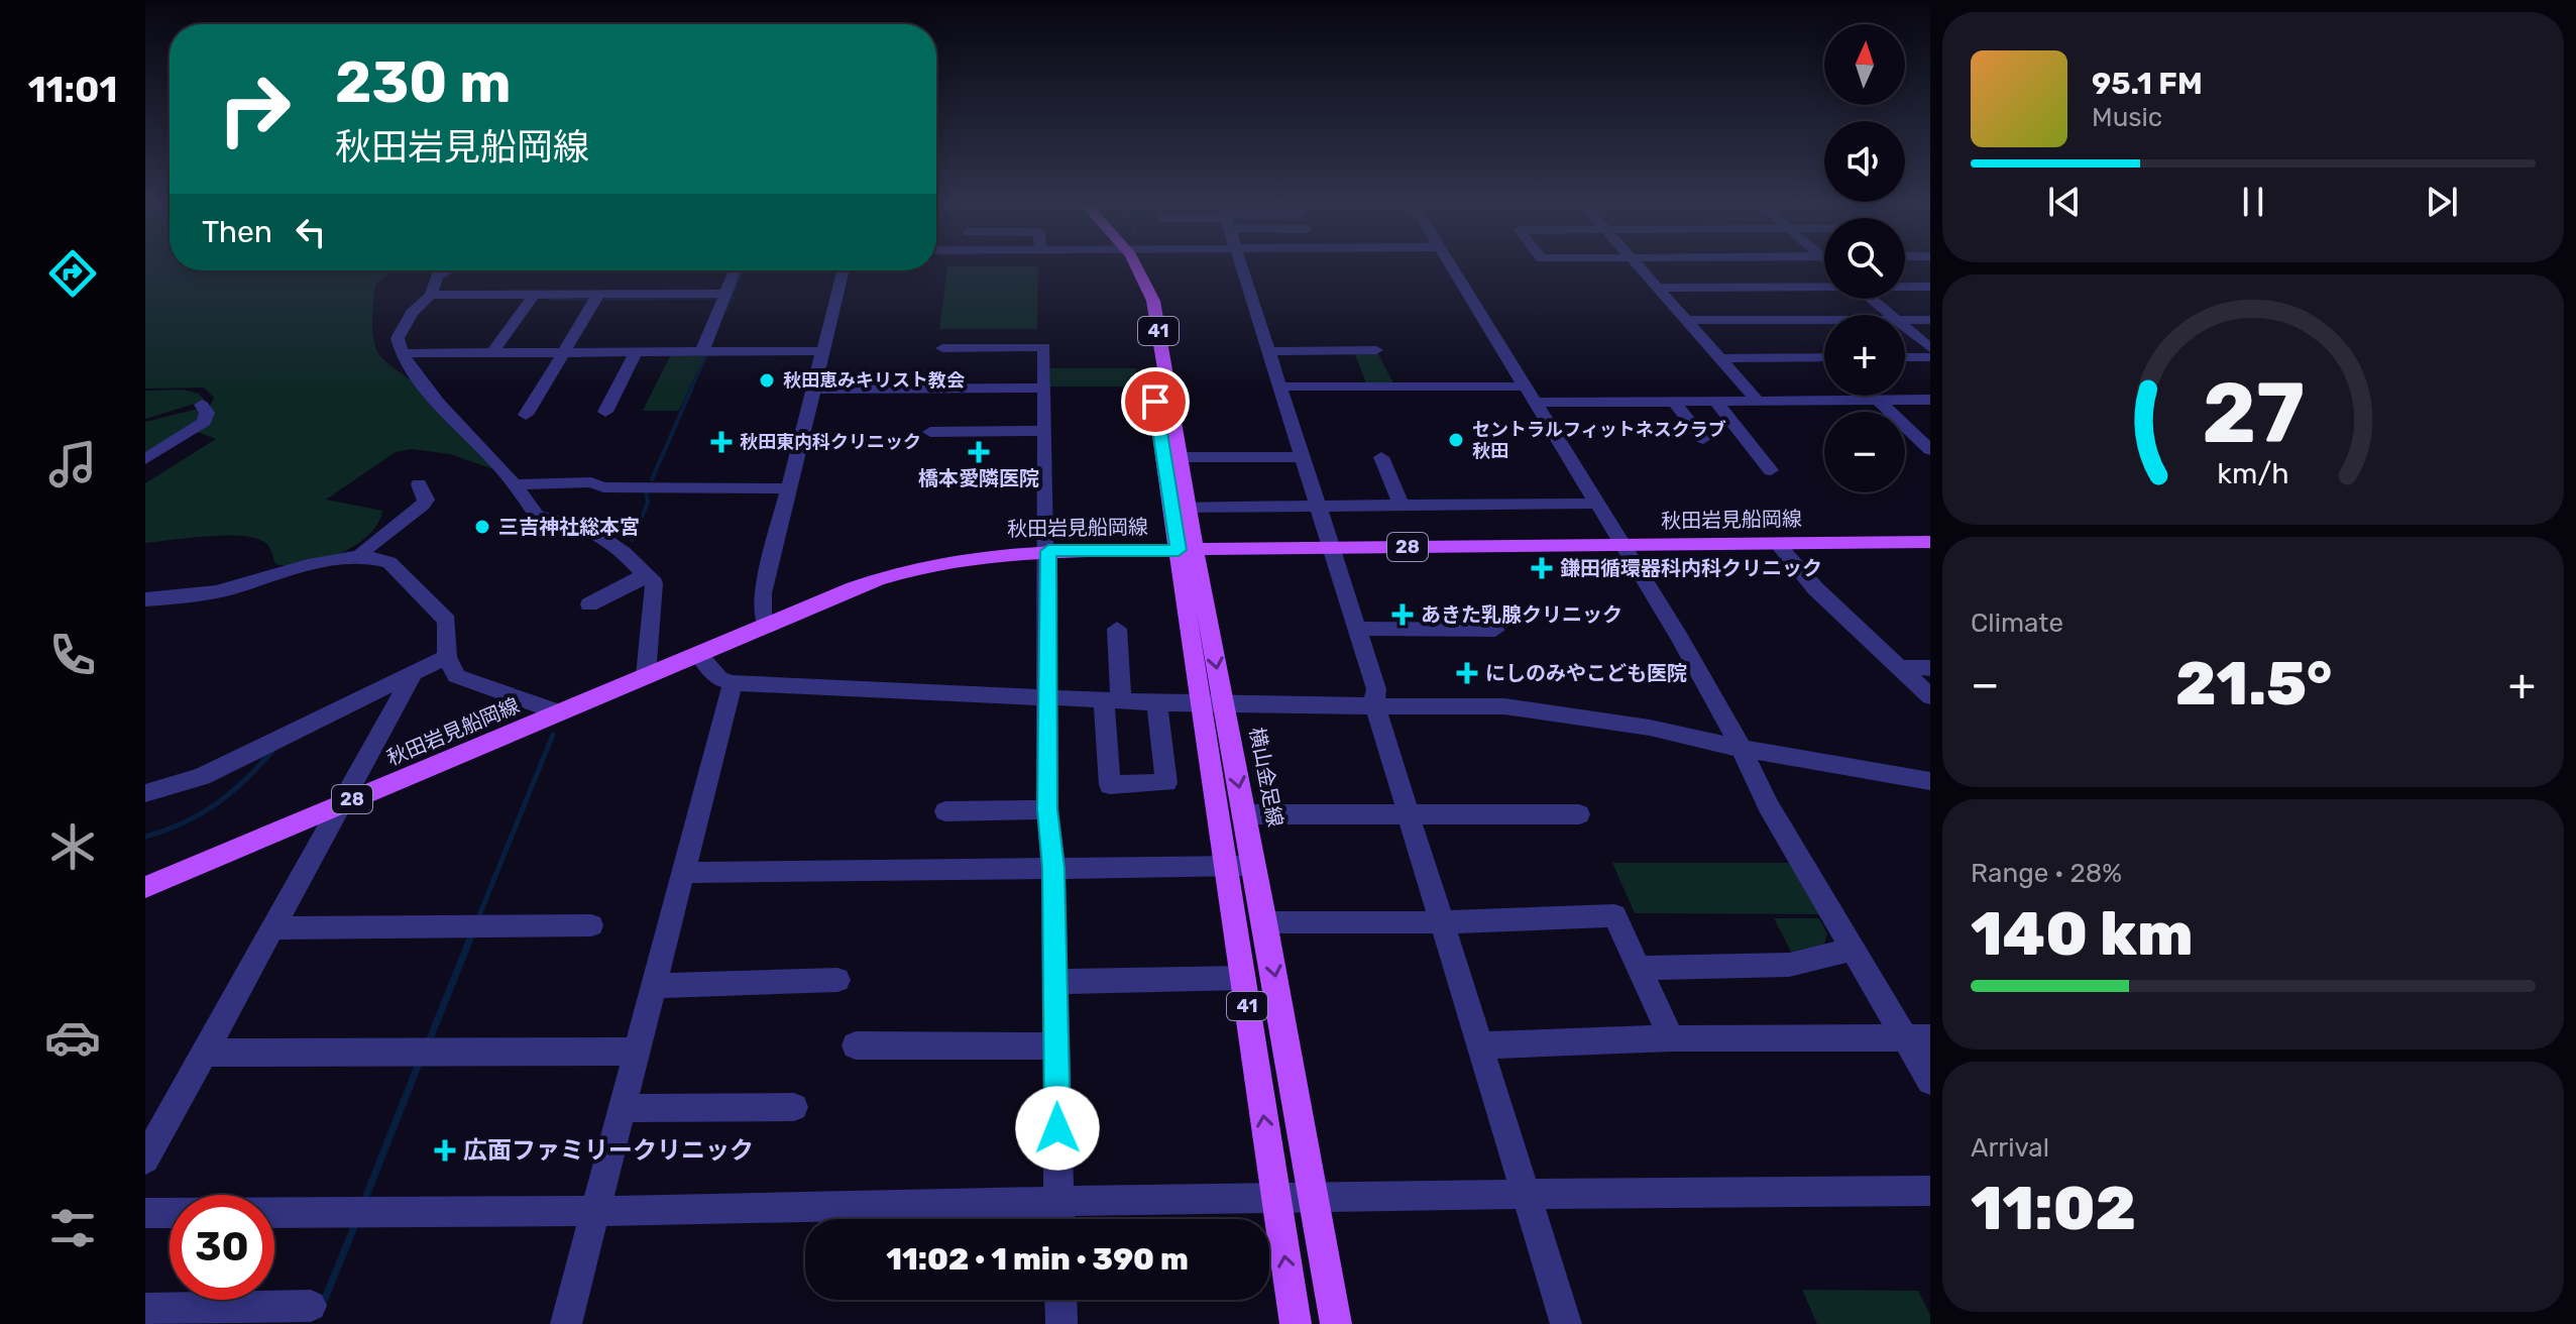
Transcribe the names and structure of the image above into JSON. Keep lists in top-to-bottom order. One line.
{"streets":{"main road":["41","秋田岩見船岡線","28","横山金足線"]},"crossings":[["秋田岩見船岡線","横山金足線"]],"places":{"other":["秋田恵みキリスト教会","セントラルフィットネスクラブ 秋田","三吉神社総本宮"],"health":["秋田東内科クリニック","橋本愛隣医院","鎌田循環器科内科クリニック","あきた乳腺クリニック","にしのみやこども医院","広面ファミリークリニック"]},"north":"top","page":{"tabs":"11:01","map_buttons":["+","−"],"turn":["230 m","秋田岩見船岡線"],"song":["95.1 FM","Music"],"then":"Then","tile":["Climate",["Range · 28%","140 km"],["Arrival","11:02"]],"heat":["−","21.5°","+"],"limit":"30","trip":"11:02 · 1 min · 390 m","gauge":["27","km/h"]}}
